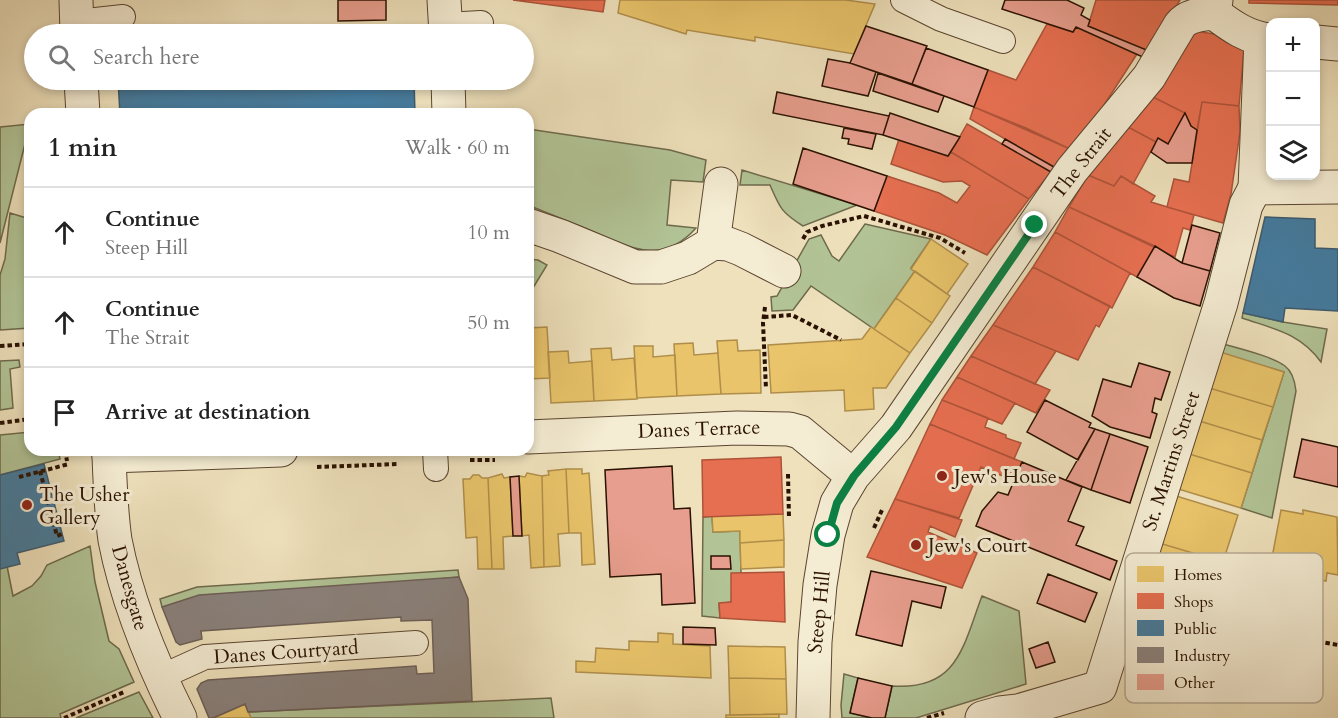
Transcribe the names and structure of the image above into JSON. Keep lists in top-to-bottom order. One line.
{"streets":{"street":["The Strait","Danes Terrace","St. Martins Street","Danesgate","Steep Hill"],"lane":["Danes Courtyard"]},"crossings":[["The Strait","Danes Terrace"],["The Strait","Steep Hill"],["Danes Terrace","Steep Hill"],["Danesgate","Danes Courtyard"]],"places":["Jew's House","The Usher Gallery","Jew's Court"],"legend":["Homes","Shops","Public","Industry","Other"],"page":{"map_buttons":["+","−"],"search":"Search here","heading":["1 min","Walk · 60 m"],"list":[["Continue","Steep Hill","10 m"],["Continue","The Strait","50 m"],"Arrive at destination"]}}
